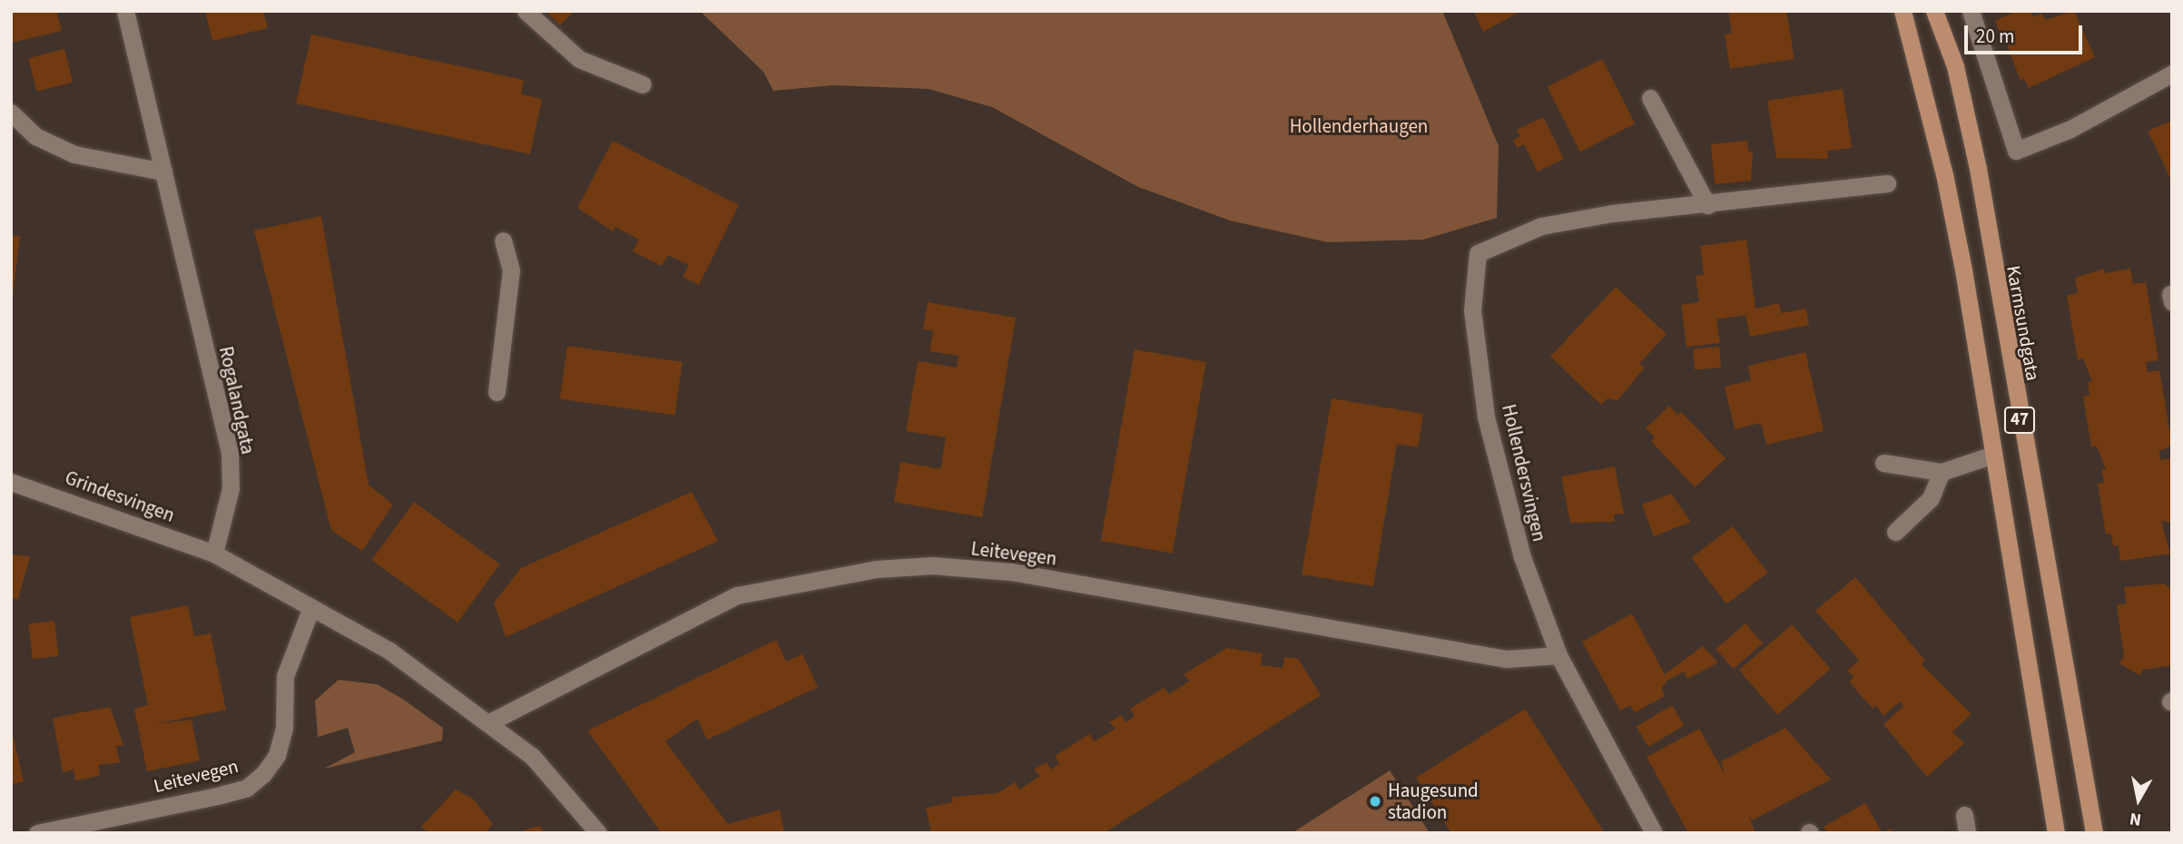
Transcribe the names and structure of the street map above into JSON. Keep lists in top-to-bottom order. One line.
{"streets":{"main road":["Karmsundgata","47"],"street":["Rogalandgata","Hollendersvingen","Grindesvingen","Leitevegen"]},"crossings":[["Rogalandgata","Grindesvingen"],["Hollendersvingen","Leitevegen"]],"parks":["Hollenderhaugen"],"places":["Haugesund stadion"],"scale_bar":"20 m","north":"bottom"}
